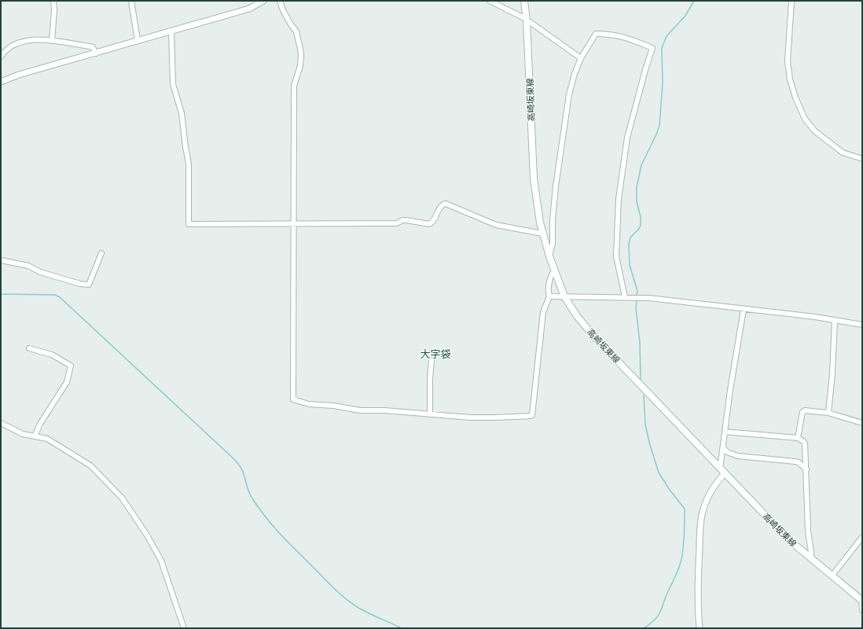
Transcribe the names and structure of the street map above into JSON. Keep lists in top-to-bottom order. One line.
{"streets":{"main road":["高崎坂東線"]},"districts":["大字袋"]}
